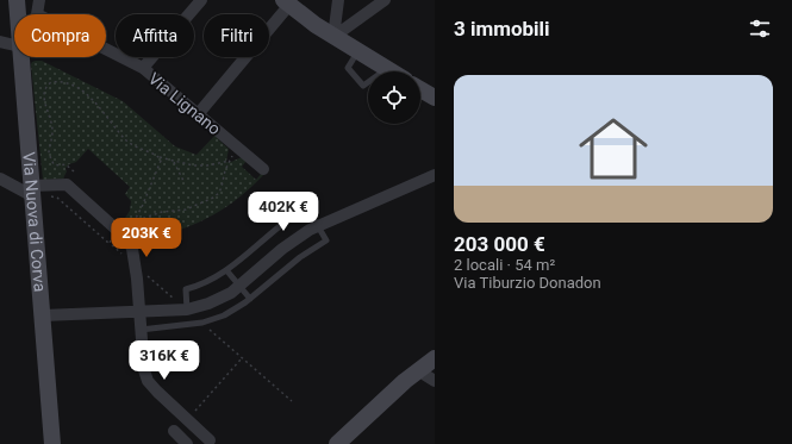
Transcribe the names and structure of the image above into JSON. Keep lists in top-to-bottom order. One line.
{"streets":{"main road":["Via Nuova di Corva"],"street":["Via Lignano"]},"page":{"heading":"3 immobili","chip":["Compra","Affitta","Filtri"],"list":[{"name":"203 000 €","note":"2 locali · 54 m² · Via Tiburzio Donadon"}],"price":["402K €","203K €","316K €"]}}
